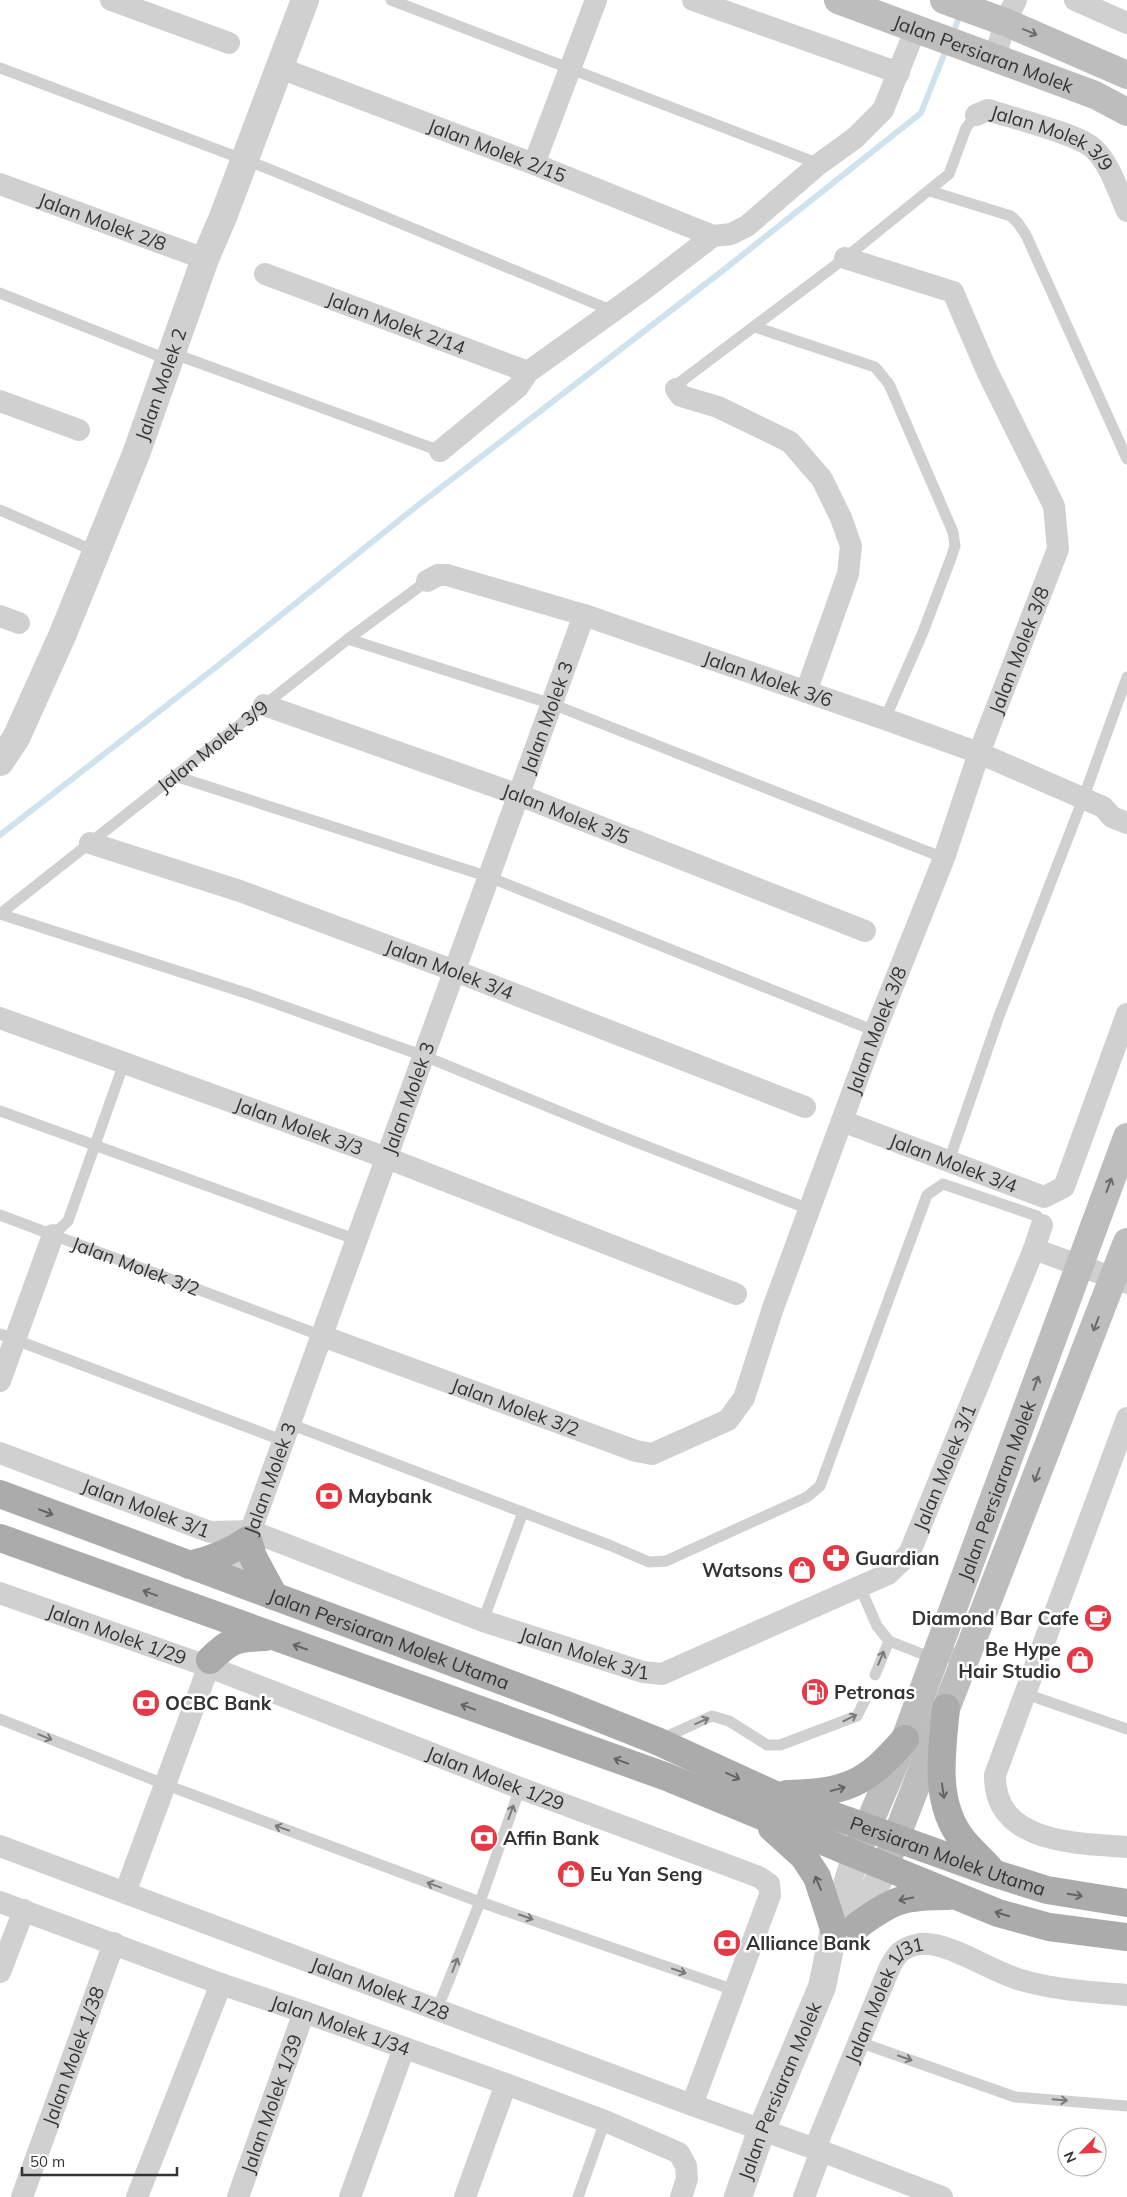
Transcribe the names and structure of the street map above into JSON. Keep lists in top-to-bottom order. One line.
{"streets":{"main road":["Jalan Persiaran Molek","Jalan Persiaran Molek Utama","Persiaran Molek Utama"],"street":["Jalan Molek 3/9","Jalan Molek 2/15","Jalan Molek 2/8","Jalan Molek 2/14","Jalan Molek 2","Jalan Molek 3/8","Jalan Molek 3/6","Jalan Molek 3","Jalan Molek 3/5","Jalan Molek 3/4","Jalan Molek 3/3","Jalan Molek 3/2","Jalan Molek 3/1","Jalan Molek 1/29","Jalan Molek 1/28","Jalan Molek 1/31","Jalan Molek 1/34","Jalan Molek 1/38","Jalan Molek 1/39"]},"crossings":[["Jalan Persiaran Molek","Persiaran Molek Utama"],["Jalan Persiaran Molek","Jalan Molek 1/28"],["Jalan Molek 3/9","Jalan Molek 3/6"],["Jalan Molek 3/9","Jalan Molek 3/5"],["Jalan Molek 3/9","Jalan Molek 3/4"],["Jalan Molek 2/15","Jalan Molek 2"],["Jalan Molek 2/8","Jalan Molek 2"],["Jalan Molek 3/8","Jalan Molek 3/6"],["Jalan Molek 3/8","Jalan Molek 3/4"],["Jalan Molek 3/8","Jalan Molek 3/2"],["Jalan Molek 3/6","Jalan Molek 3"],["Jalan Molek 3","Jalan Molek 3/5"],["Jalan Molek 3","Jalan Molek 3/4"],["Jalan Molek 3","Jalan Molek 3/3"],["Jalan Molek 3","Jalan Molek 3/2"],["Jalan Molek 3","Jalan Molek 3/1"],["Jalan Molek 3","Jalan Persiaran Molek Utama"],["Jalan Molek 3/4","Jalan Molek 3/2"],["Jalan Molek 1/29","Jalan Molek 1/28"],["Jalan Persiaran Molek Utama","Persiaran Molek Utama"],["Jalan Molek 1/28","Jalan Molek 1/31"],["Jalan Molek 1/34","Jalan Molek 1/38"],["Jalan Molek 1/34","Jalan Molek 1/39"]],"places":{"bank":["Maybank","OCBC Bank","Affin Bank","Alliance Bank"],"pharmacy":["Guardian"],"shop":["Watsons","Be Hype Hair Studio","Eu Yan Seng"],"cafe":["Diamond Bar Cafe"],"fuel station":["Petronas"]},"scale_bar":"50 m","north":"bottom left"}
